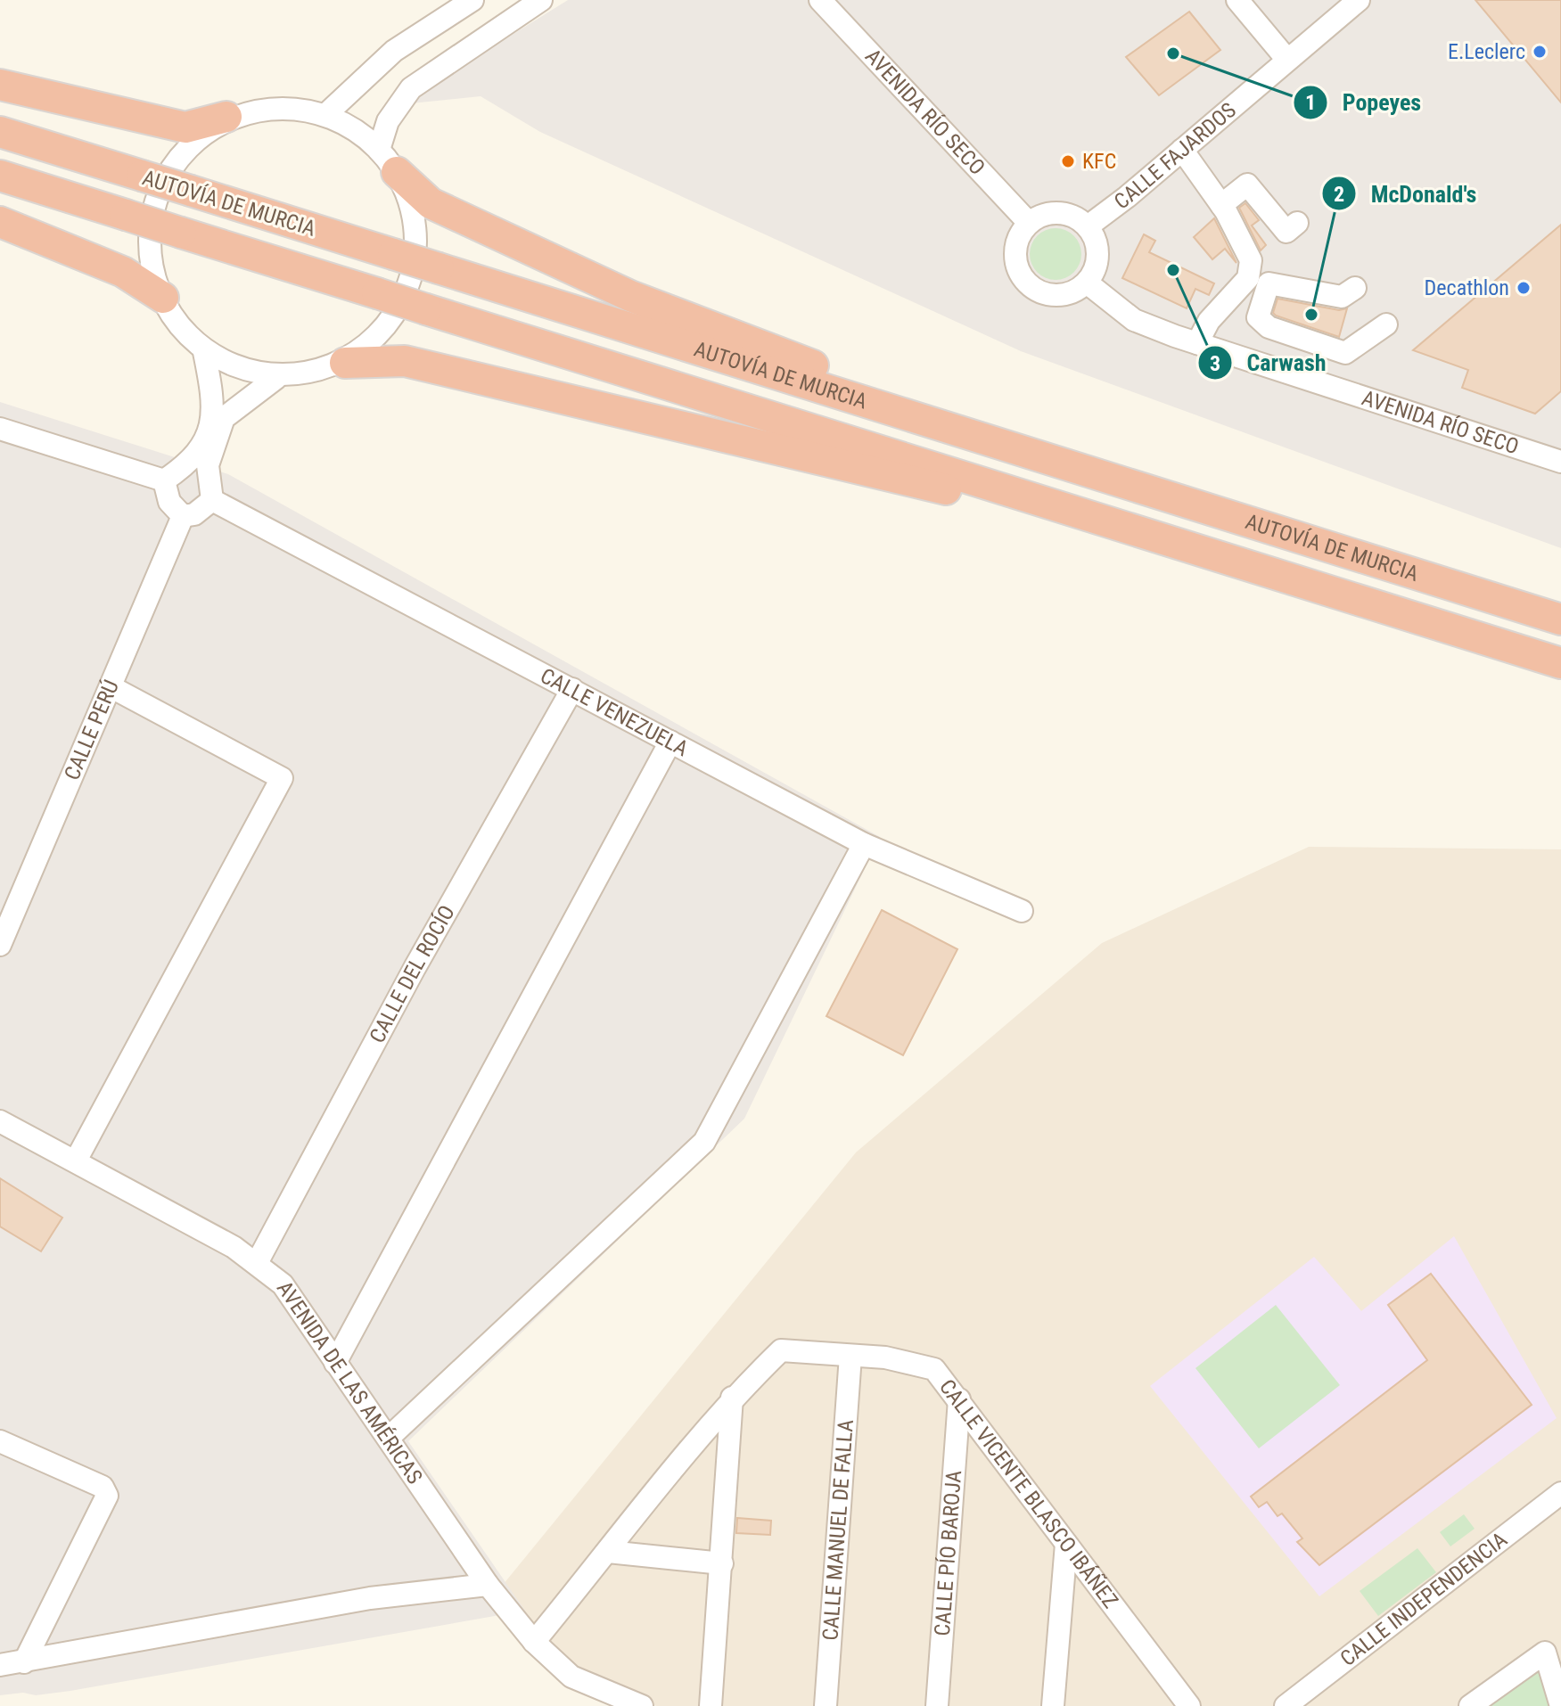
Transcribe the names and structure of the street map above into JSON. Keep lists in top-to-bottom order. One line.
{"streets":{"highway":["AUTOVÍA DE MURCIA"],"street":["AVENIDA RÍO SECO","CALLE FAJARDOS","CALLE VENEZUELA","CALLE PERÚ","CALLE DEL ROCÍO","AVENIDA DE LAS AMÉRICAS","CALLE VICENTE BLASCO IBÁÑEZ","CALLE MANUEL DE FALLA","CALLE PÍO BAROJA","CALLE INDEPENDENCIA"]},"crossings":[["AVENIDA RÍO SECO","CALLE FAJARDOS"],["CALLE VENEZUELA","CALLE DEL ROCÍO"],["CALLE DEL ROCÍO","AVENIDA DE LAS AMÉRICAS"],["AVENIDA DE LAS AMÉRICAS","CALLE VICENTE BLASCO IBÁÑEZ"],["CALLE VICENTE BLASCO IBÁÑEZ","CALLE MANUEL DE FALLA"],["CALLE VICENTE BLASCO IBÁÑEZ","CALLE PÍO BAROJA"]],"places":["E.Leclerc","Popeyes","KFC","Carwash","Decathlon","McDonald's"]}
